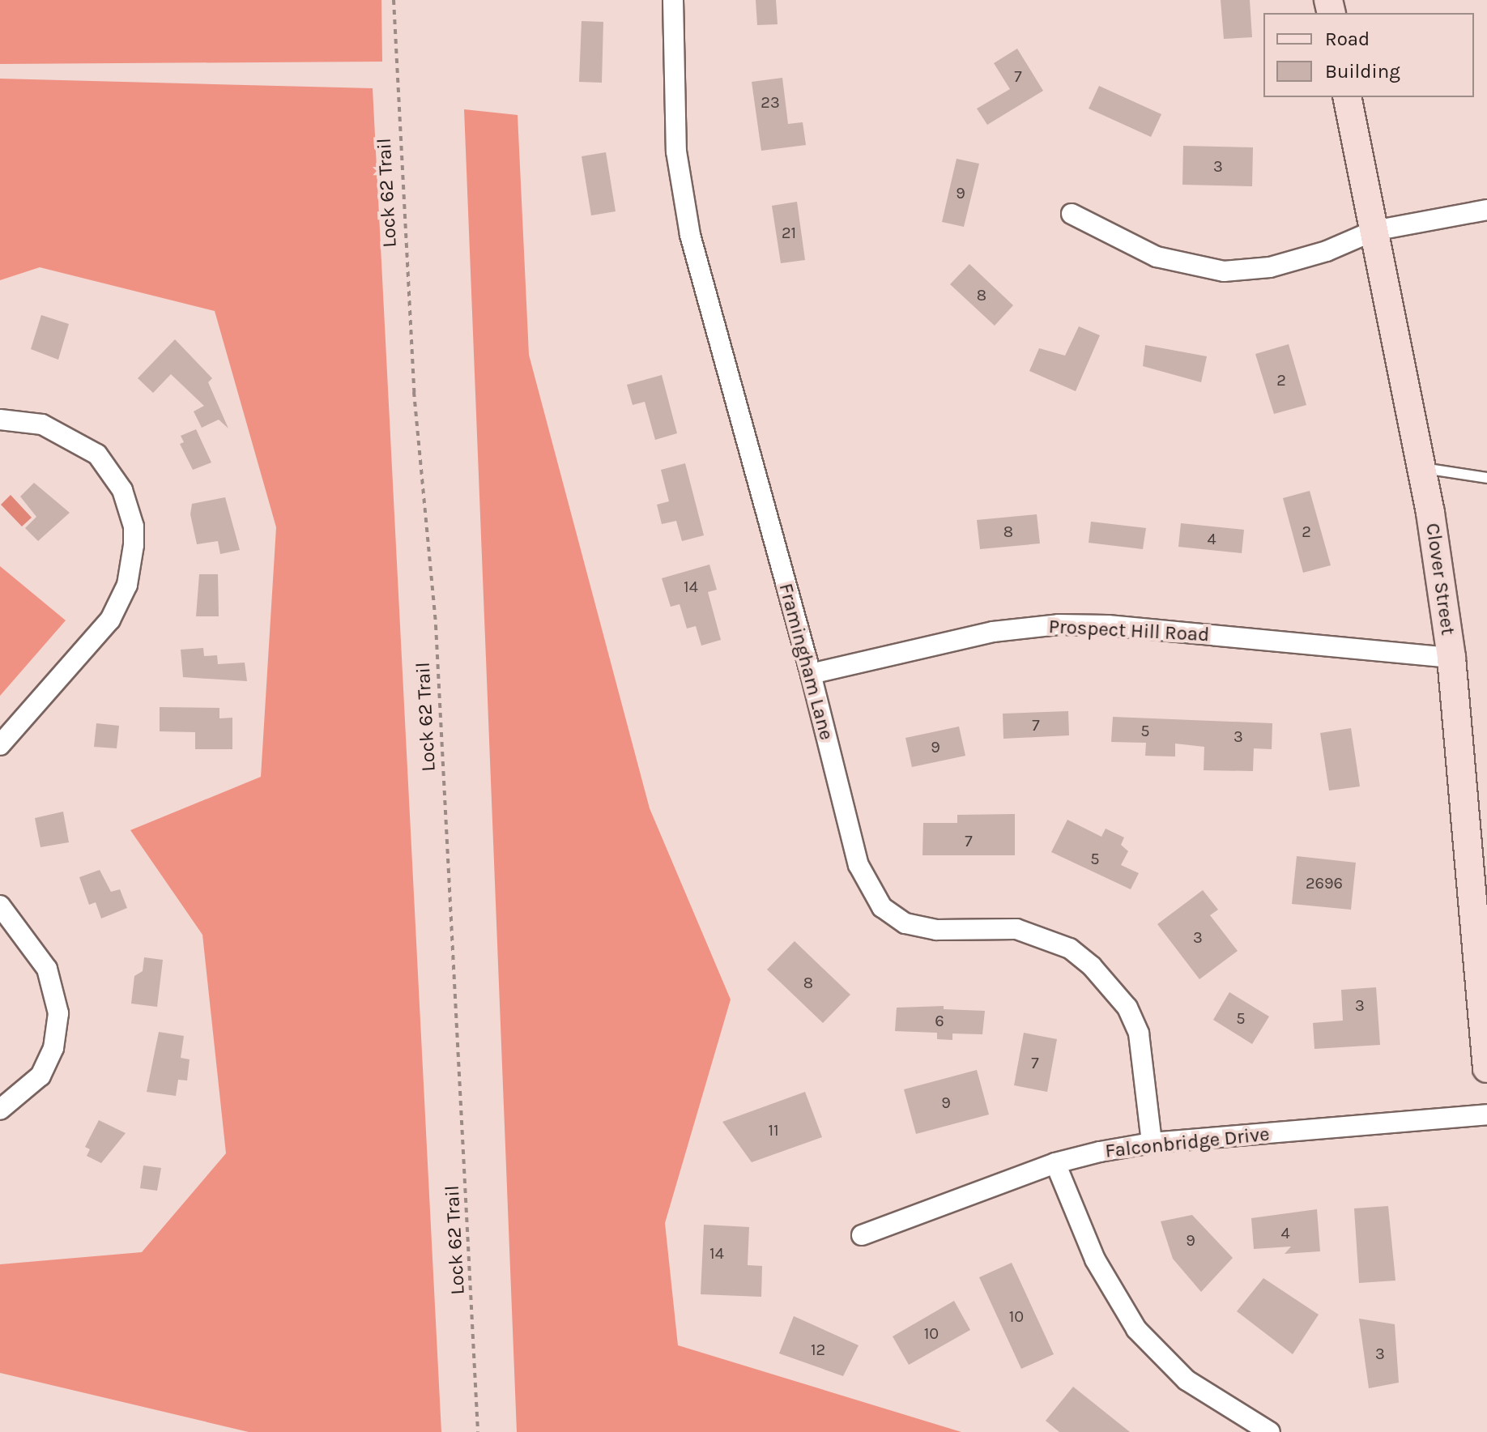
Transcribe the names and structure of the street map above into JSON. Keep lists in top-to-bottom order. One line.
{"streets":{"main road":["Clover Street"],"street":["Prospect Hill Road","Framingham Lane","Falconbridge Drive"],"path":["Lock 62 Trail"]},"crossings":[["Clover Street","Prospect Hill Road"],["Prospect Hill Road","Framingham Lane"],["Framingham Lane","Falconbridge Drive"]],"house_numbers":["7","23","3","9","21","8","2","8","2","4","14","7","5","3","9","7","5","2696","3","8","3","5","6","7","9","11","4","9","14","10","10","12","3"],"legend":["Road","Building"]}
